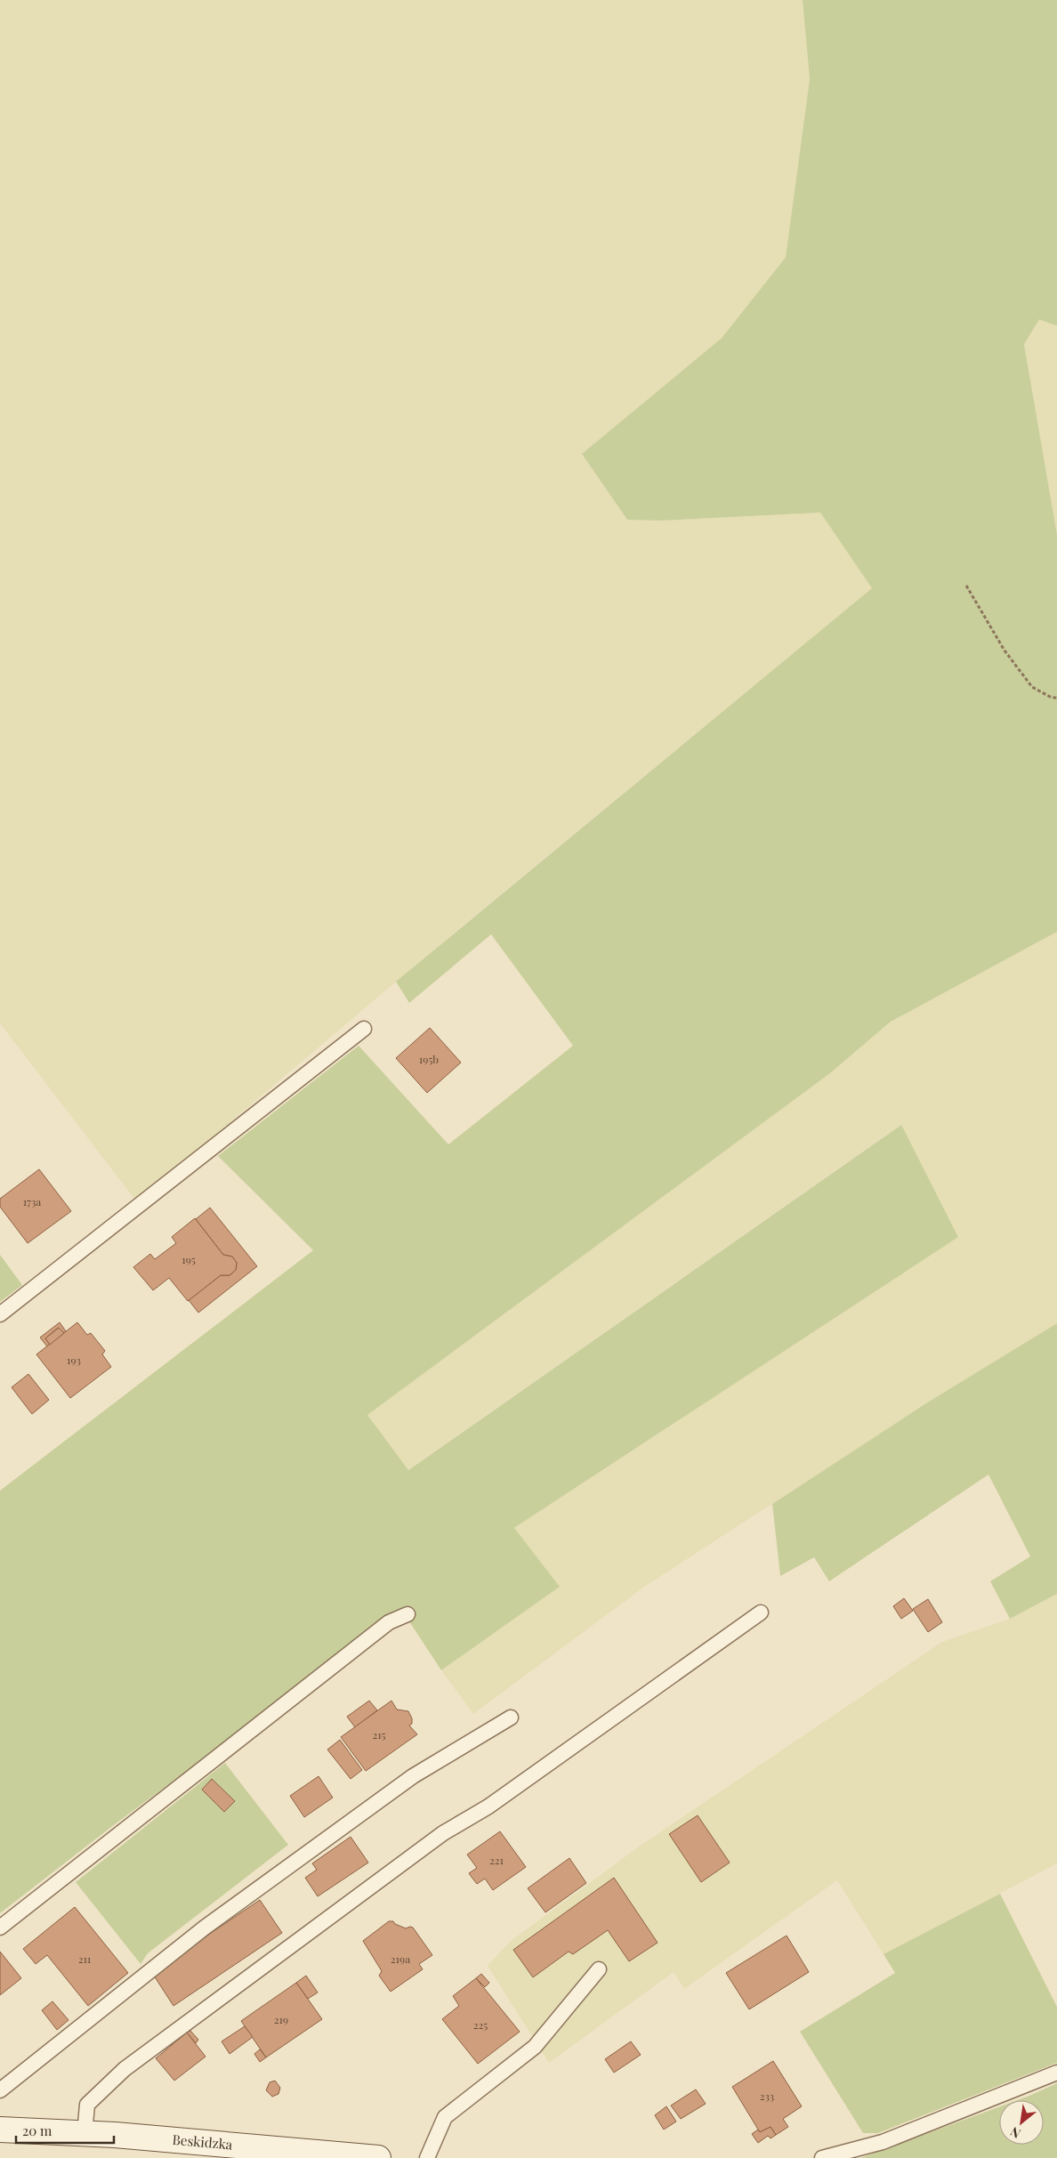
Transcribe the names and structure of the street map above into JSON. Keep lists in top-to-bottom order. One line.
{"streets":{"street":["Beskidzka"]},"house_numbers":["195b","173a","195","193","215","221","211","219a","219","225","233"],"scale_bar":"20 m","north":"bottom left"}
